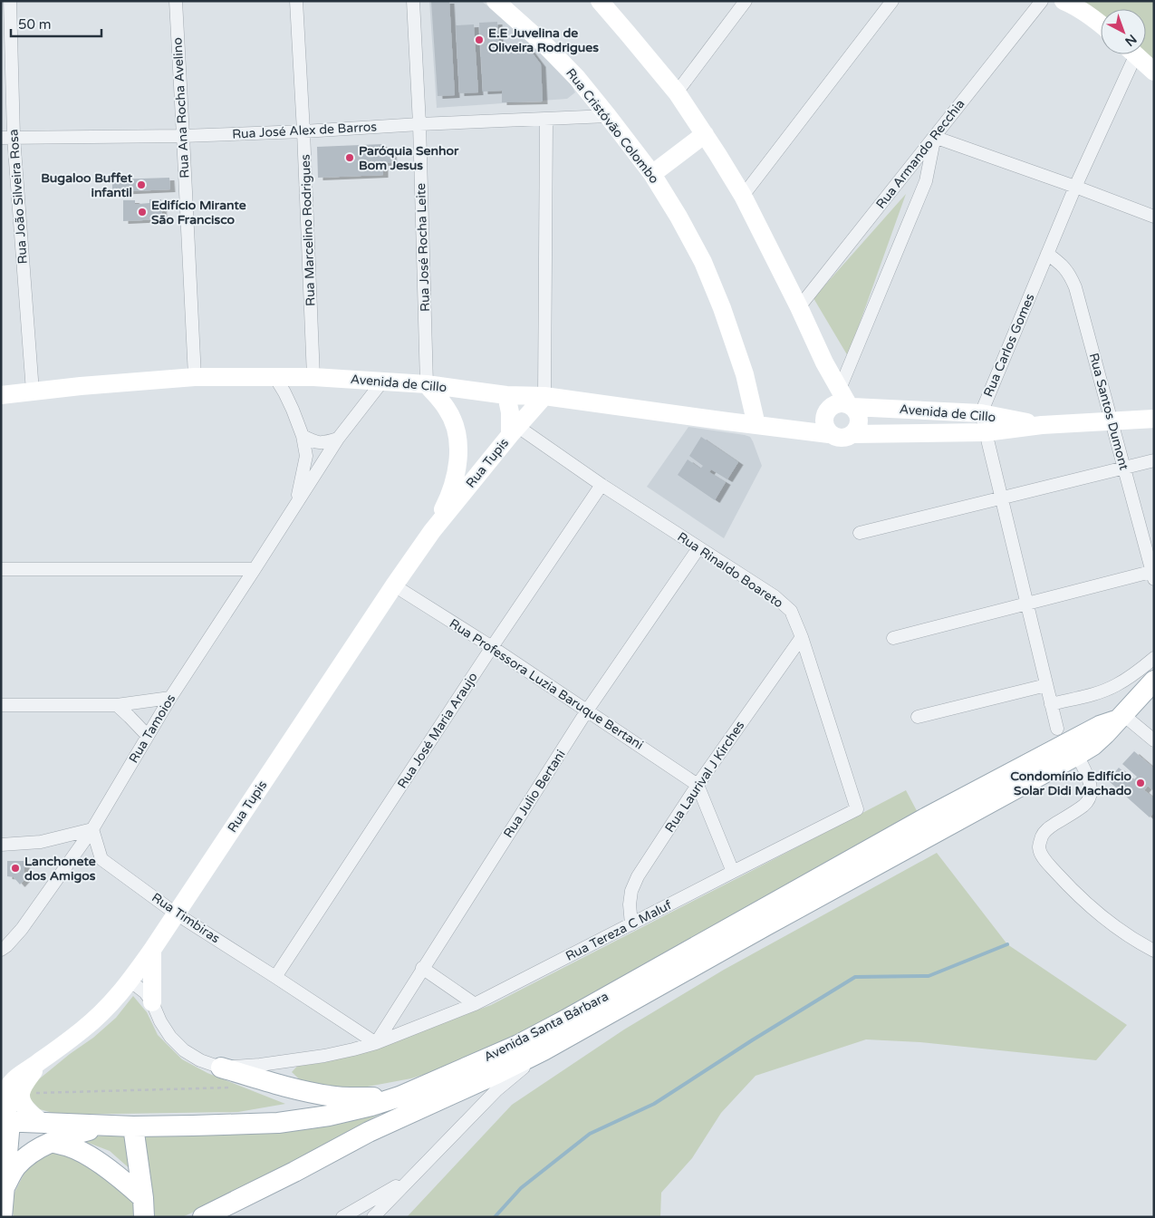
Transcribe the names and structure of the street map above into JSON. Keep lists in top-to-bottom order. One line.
{"streets":{"main road":["Avenida Santa Bárbara"],"street":["Rua Ana Rocha Avelino","Rua Cristóvão Colombo","Rua José Alex de Barros","Rua Armando Recchia","Rua João Silveira Rosa","Rua Marcelino Rodrigues","Rua José Rocha Leite","Rua Carlos Gomes","Avenida de Cillo","Rua Santos Dumont","Rua Tupis","Rua Rinaldo Boareto","Rua Professora Luzia Baruque Bertani","Rua Tamoios","Rua José Maria Araujo","Rua Laurival J Kirches","Rua Julio Bertani","Rua Timbiras","Rua Tereza C Maluf"]},"crossings":[["Rua Ana Rocha Avelino","Rua José Alex de Barros"],["Rua Ana Rocha Avelino","Avenida de Cillo"],["Rua Cristóvão Colombo","Rua José Alex de Barros"],["Rua Cristóvão Colombo","Avenida de Cillo"],["Rua José Alex de Barros","Rua João Silveira Rosa"],["Rua José Alex de Barros","Rua Marcelino Rodrigues"],["Rua José Alex de Barros","Rua José Rocha Leite"],["Rua João Silveira Rosa","Avenida de Cillo"],["Rua Marcelino Rodrigues","Avenida de Cillo"],["Rua José Rocha Leite","Avenida de Cillo"],["Rua José Rocha Leite","Rua Tupis"],["Rua Carlos Gomes","Avenida de Cillo"],["Rua Carlos Gomes","Rua Santos Dumont"],["Avenida de Cillo","Rua Santos Dumont"],["Avenida de Cillo","Rua Tupis"],["Avenida de Cillo","Rua Tamoios"],["Rua Tupis","Rua Rinaldo Boareto"],["Rua Tupis","Rua Professora Luzia Baruque Bertani"],["Rua Tupis","Rua Timbiras"],["Rua Tupis","Avenida Santa Bárbara"],["Rua Rinaldo Boareto","Rua José Maria Araujo"],["Rua Rinaldo Boareto","Rua Laurival J Kirches"],["Rua Rinaldo Boareto","Rua Julio Bertani"],["Rua Rinaldo Boareto","Rua Tereza C Maluf"],["Rua Professora Luzia Baruque Bertani","Rua José Maria Araujo"],["Rua Professora Luzia Baruque Bertani","Rua Laurival J Kirches"],["Rua Professora Luzia Baruque Bertani","Rua Julio Bertani"],["Rua Tamoios","Rua Timbiras"],["Rua José Maria Araujo","Rua Timbiras"],["Rua Laurival J Kirches","Rua Tereza C Maluf"],["Rua Julio Bertani","Rua Timbiras"],["Rua Julio Bertani","Rua Tereza C Maluf"],["Rua Timbiras","Rua Tereza C Maluf"]],"places":["E.E Juvelina de Oliveira Rodrigues","Paróquia Senhor Bom Jesus","Bugaloo Buffet infantil","Edifício Mirante São Francisco","Condomínio Edifício Solar Didi Machado","Lanchonete dos Amigos"],"scale_bar":"50 m","north":"bottom right"}
